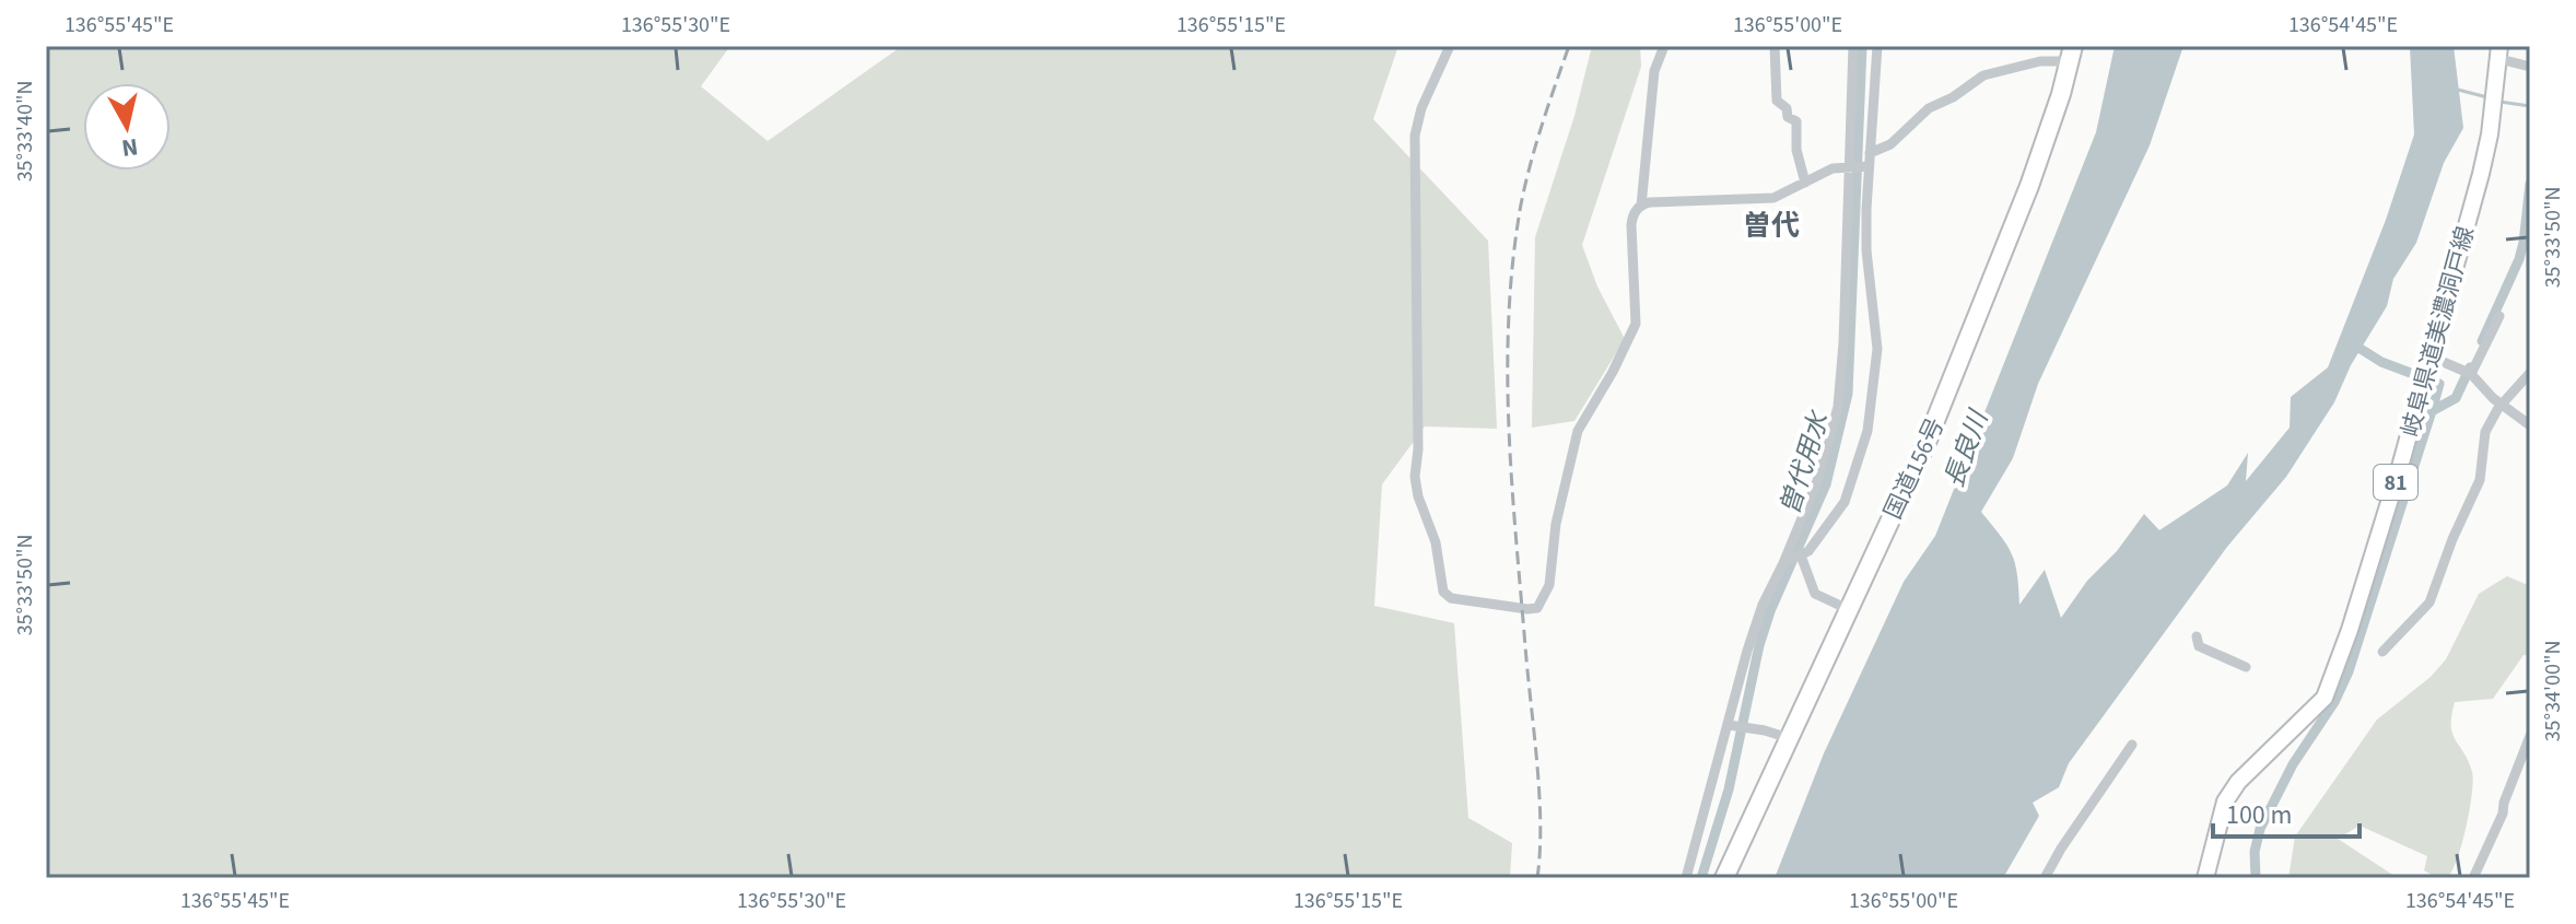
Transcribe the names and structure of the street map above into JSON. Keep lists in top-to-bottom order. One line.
{"streets":{"highway":["国道156号"],"main road":["岐阜県道美濃洞戸線","81"]},"districts":["曽代"],"water":["長良川","曽代用水"],"scale_bar":"100 m","north":"bottom","coordinates":["136°55'45\"E","136°55'30\"E","136°55'15\"E","136°55'00\"E","136°54'45\"E","35°33'40\"N","35°33'50\"N","35°34'00\"N"]}
